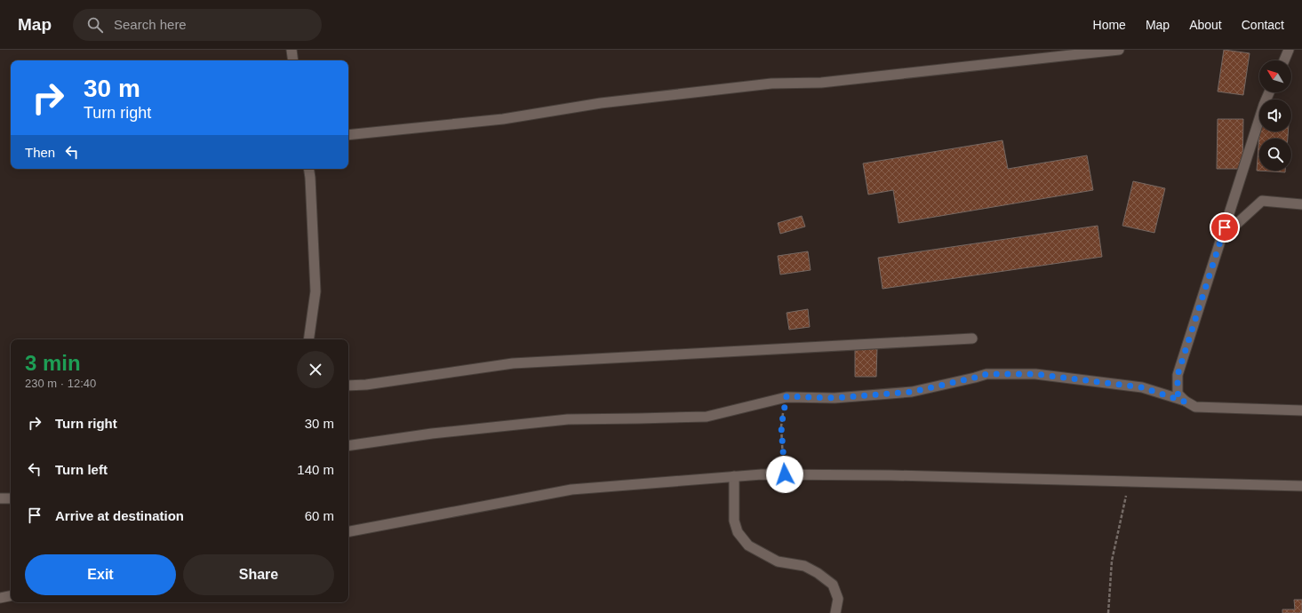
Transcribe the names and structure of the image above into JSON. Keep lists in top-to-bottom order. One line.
{"north":"top left","page":{"header":"Map","search":"Search here","nav":["Home","Map","About","Contact"],"turn":["30 m","Turn right"],"then":"Then","heading":["3 min","230 m · 12:40"],"list":[{"name":"Turn right","value":"30 m"},{"name":"Turn left","value":"140 m"},{"name":"Arrive at destination","value":"60 m"}],"buttons":["Exit","Share"]}}
